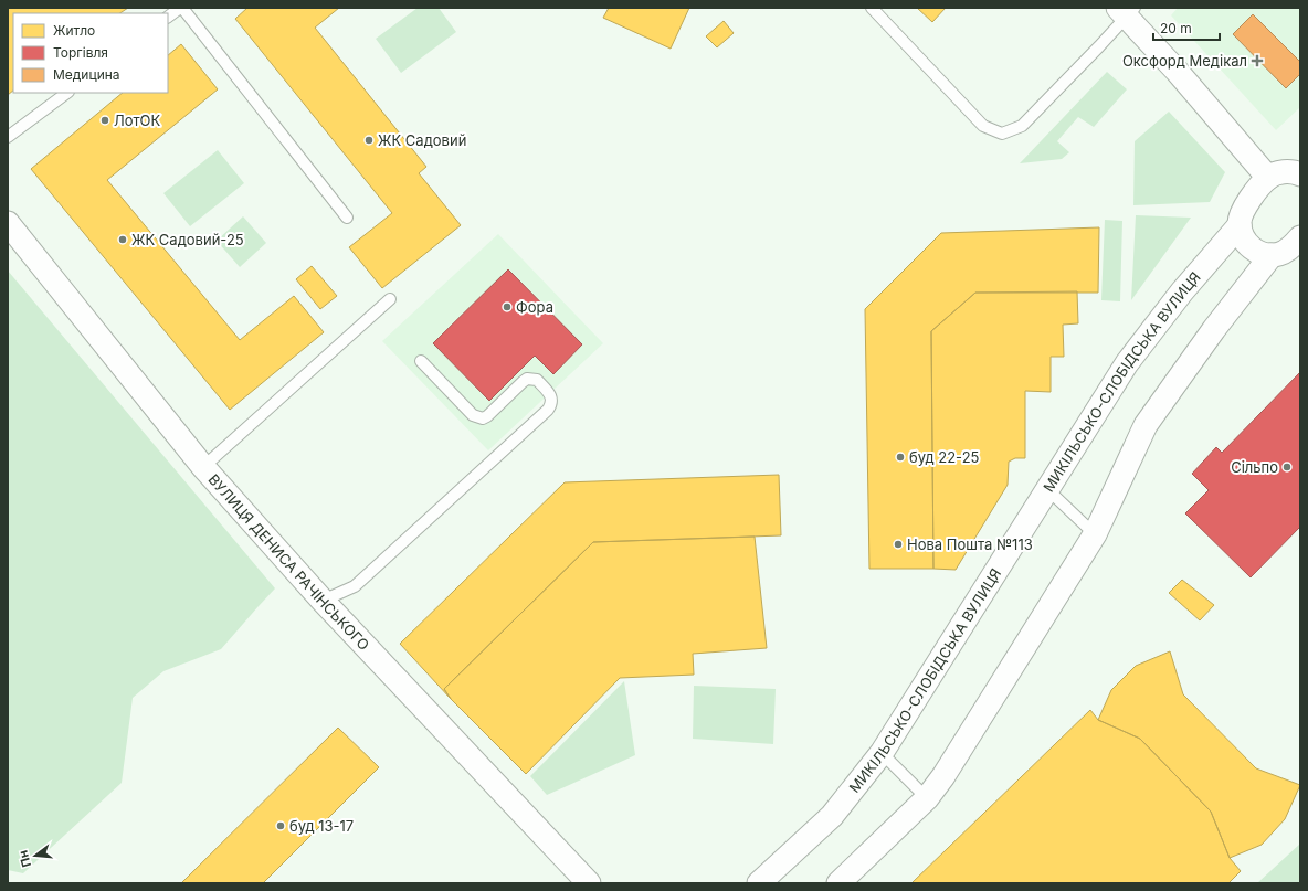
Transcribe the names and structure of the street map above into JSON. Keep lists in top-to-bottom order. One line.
{"streets":{"street":["МИКІЛЬСЬКО-СЛОБІДСЬКА ВУЛИЦЯ","ВУЛИЦЯ ДЕНИСА РАЧІНСЬКОГО"]},"places":{"health":["Оксфорд Медікал"],"other":["ЛотОК","ЖК Садовий","ЖК Садовий-25","Фора","буд 22-25","Сільпо","Нова Пошта №113","буд 13-17"]},"legend":["Житло","Торгівля","Медицина"],"scale_bar":"20 m","north":"left"}
